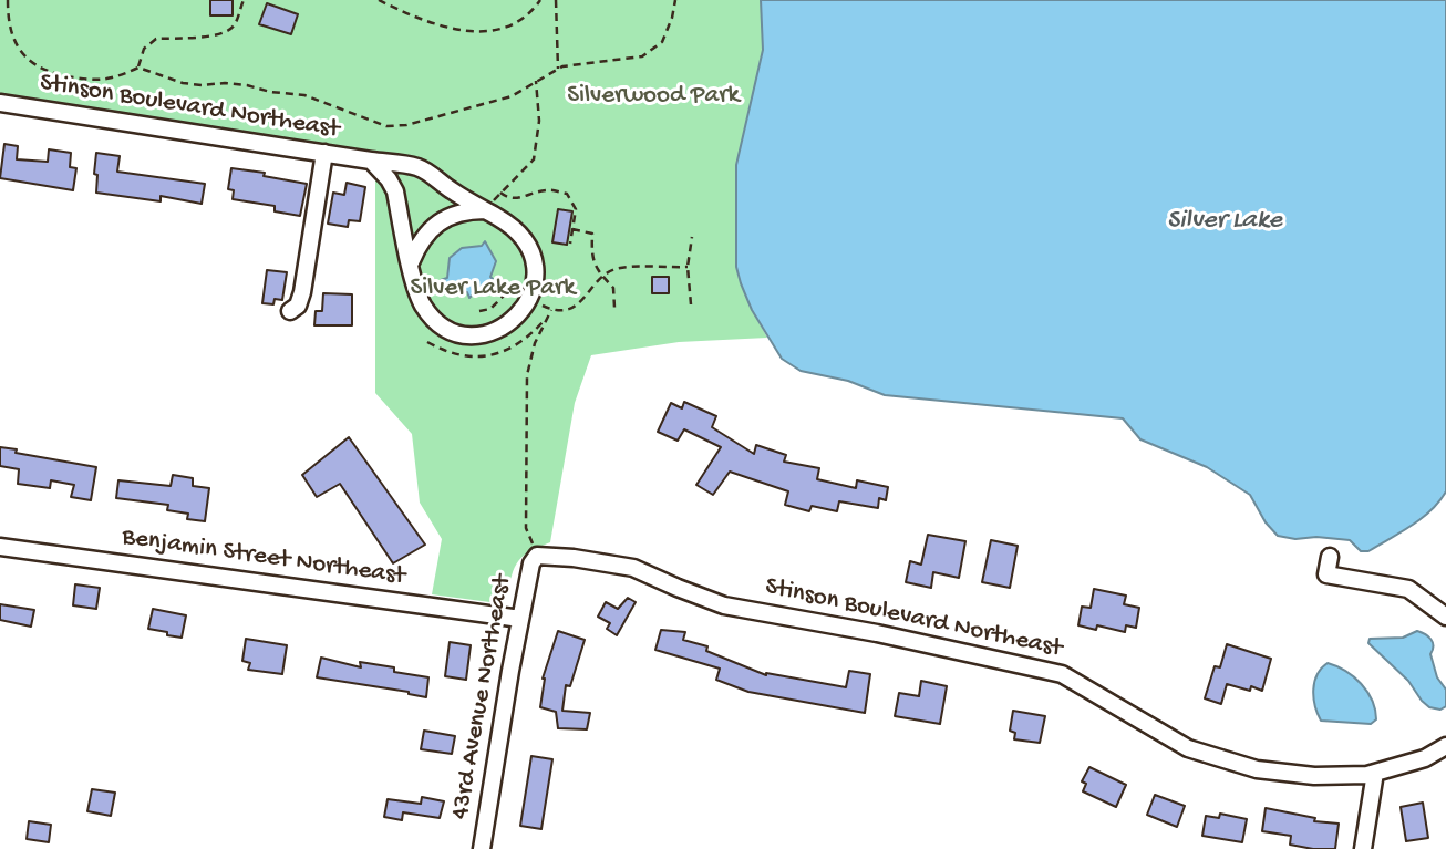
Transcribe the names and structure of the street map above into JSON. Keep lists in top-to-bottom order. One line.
{"streets":{"street":["Stinson Boulevard Northeast","Benjamin Street Northeast","43rd Avenue Northeast"]},"crossings":[["Stinson Boulevard Northeast","43rd Avenue Northeast"],["Benjamin Street Northeast","43rd Avenue Northeast"]],"water":["Silver Lake"],"parks":["Silverwood Park","Silver Lake Park"]}
